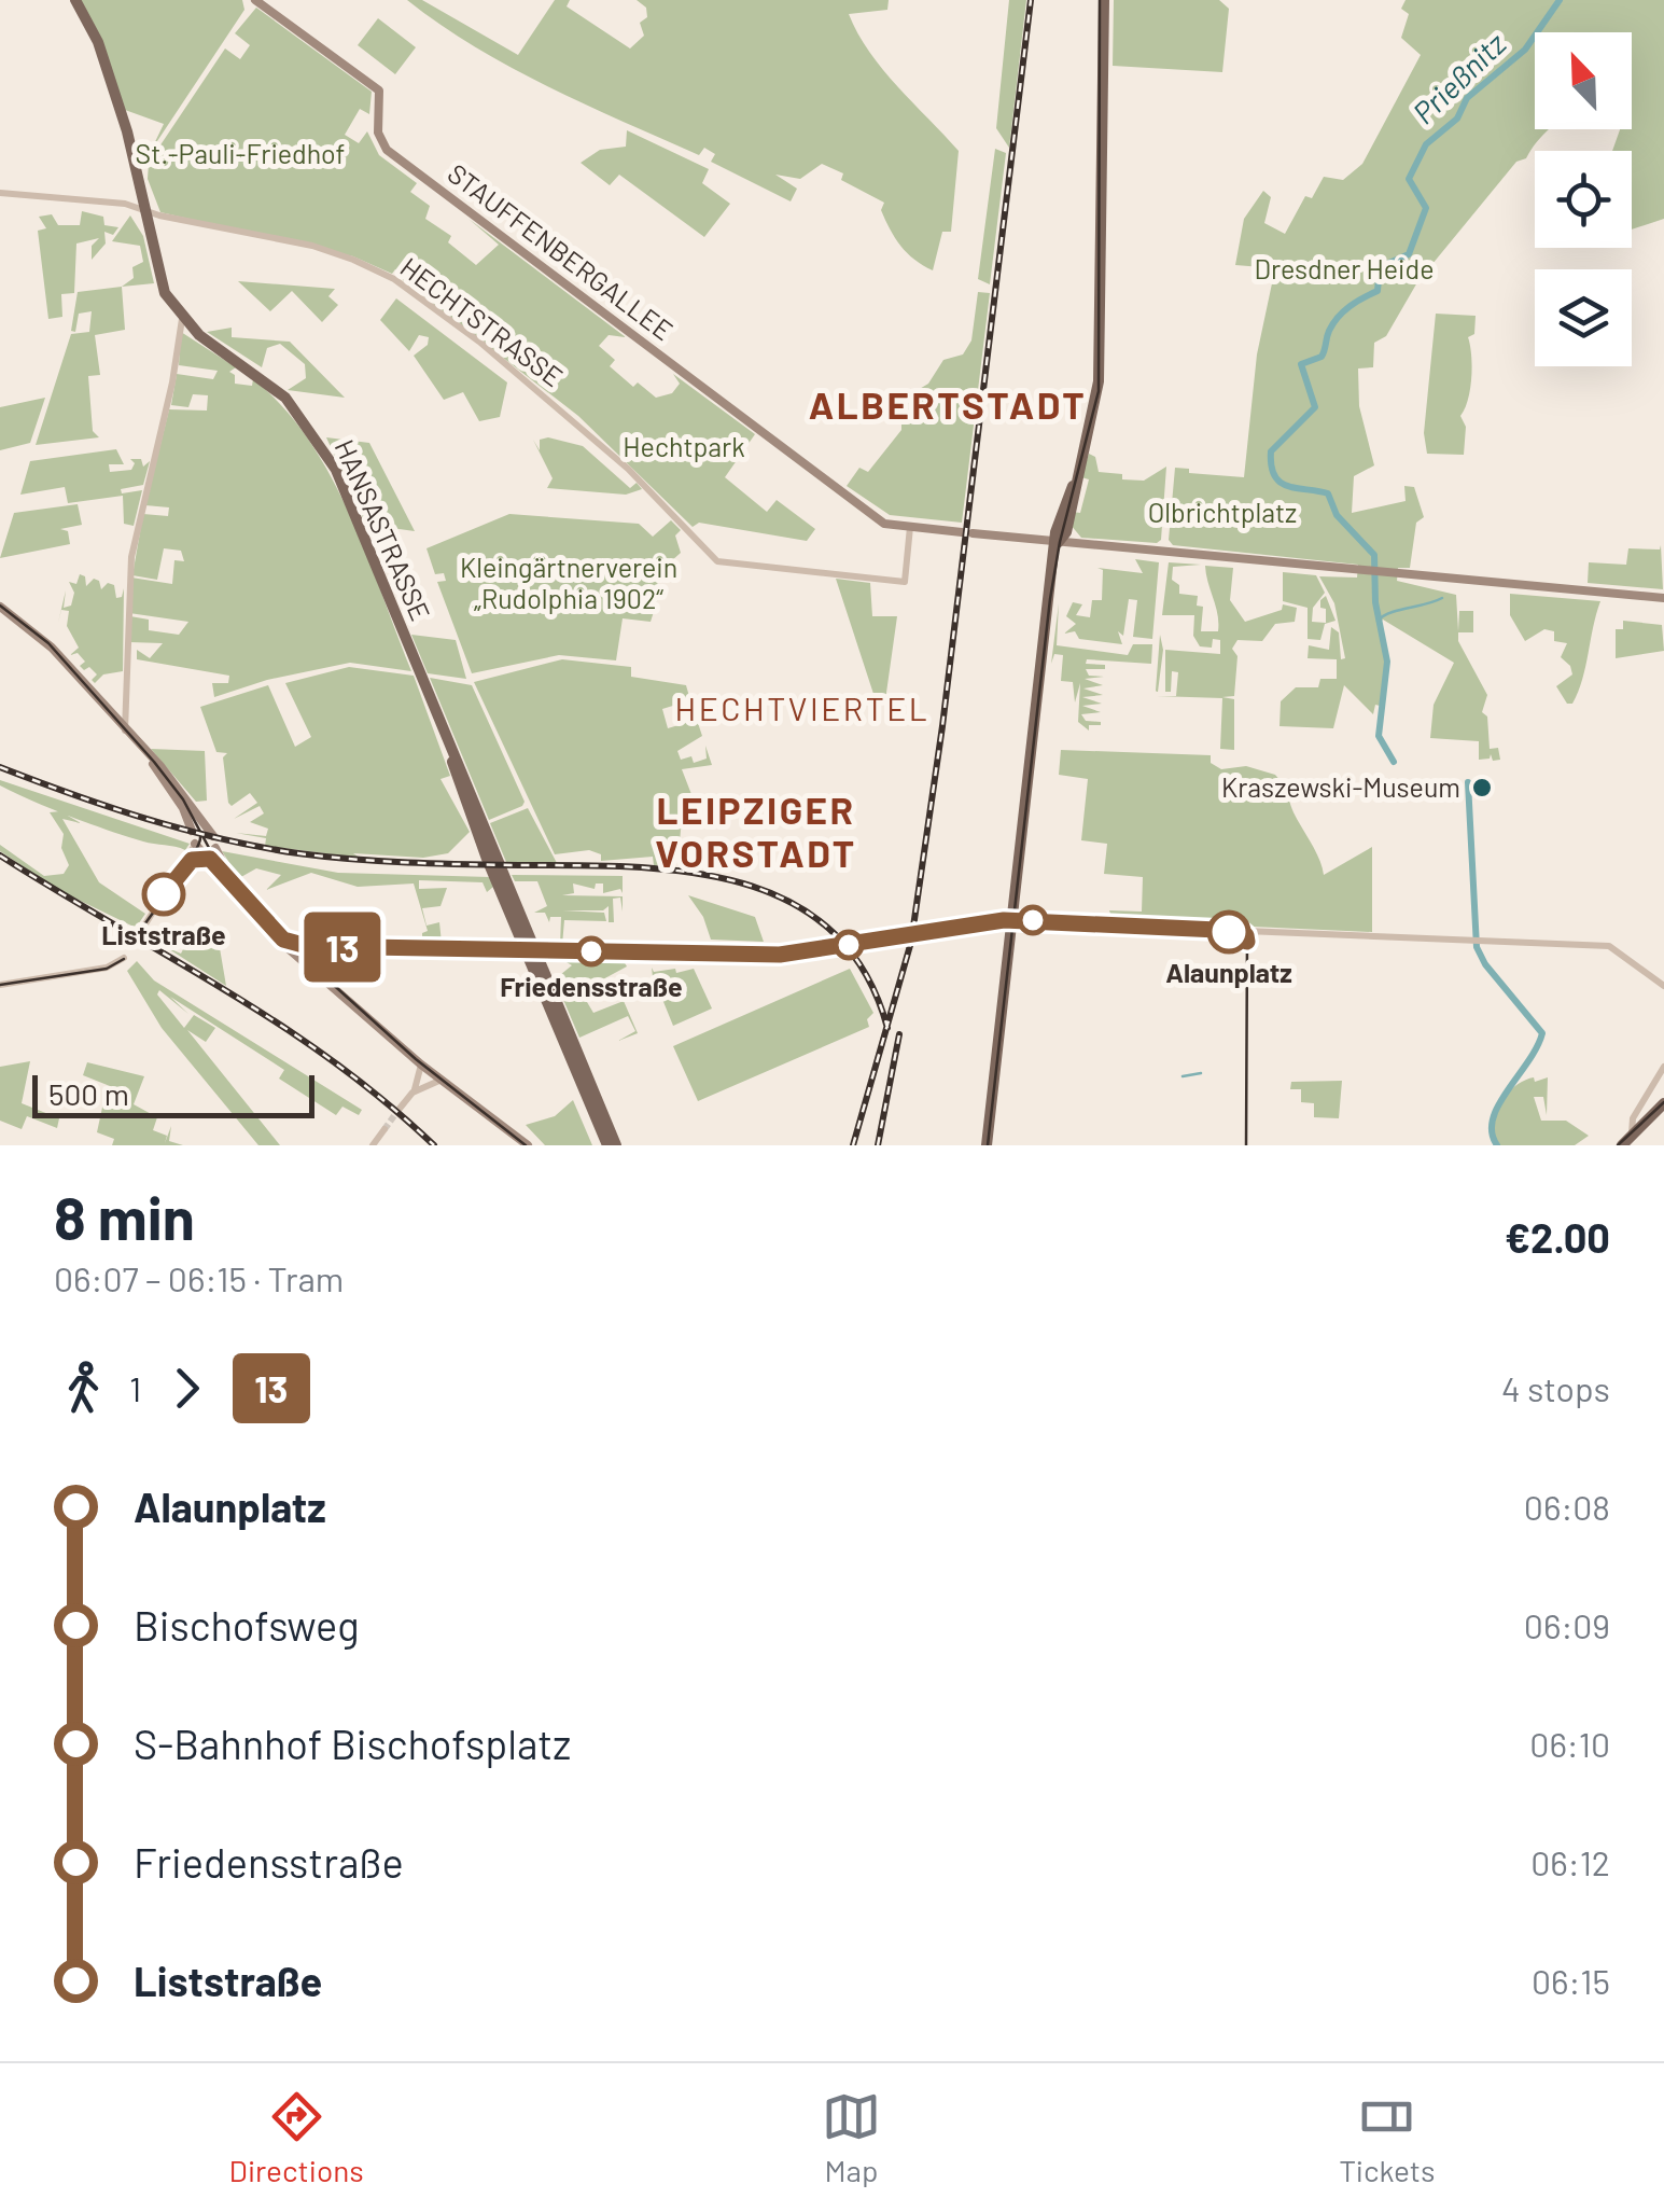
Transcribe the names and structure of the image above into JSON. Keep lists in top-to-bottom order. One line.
{"streets":{"main road":["STAUFFENBERGALLEE","HANSASTRASSE"],"street":["HECHTSTRASSE"]},"crossings":[["STAUFFENBERGALLEE","HECHTSTRASSE"],["HECHTSTRASSE","HANSASTRASSE"]],"districts":["ALBERTSTADT","HECHTVIERTEL","LEIPZIGER VORSTADT"],"water":["Prießnitz"],"parks":["St.-Pauli-Friedhof","Dresdner Heide","Hechtpark","Olbrichtplatz","Kleingärtnerverein „Rudolphia 1902“"],"places":["Kraszewski-Museum","Liststraße","Alaunplatz","Friedensstraße"],"lines":["tram line 13"],"scale_bar":"500 m","north":"top left","page":{"on_map":"13","scale":"500 m","heading":["8 min","06:07 – 06:15 · Tram","€2.00"],"legs":["1","13","4 stops"],"list":[{"name":"Alaunplatz","value":"06:08"},{"name":"Bischofsweg","value":"06:09"},{"name":"S-Bahnhof Bischofsplatz","value":"06:10"},{"name":"Friedensstraße","value":"06:12"},{"name":"Liststraße","value":"06:15"}],"tabs":["Directions","Map","Tickets"]}}
